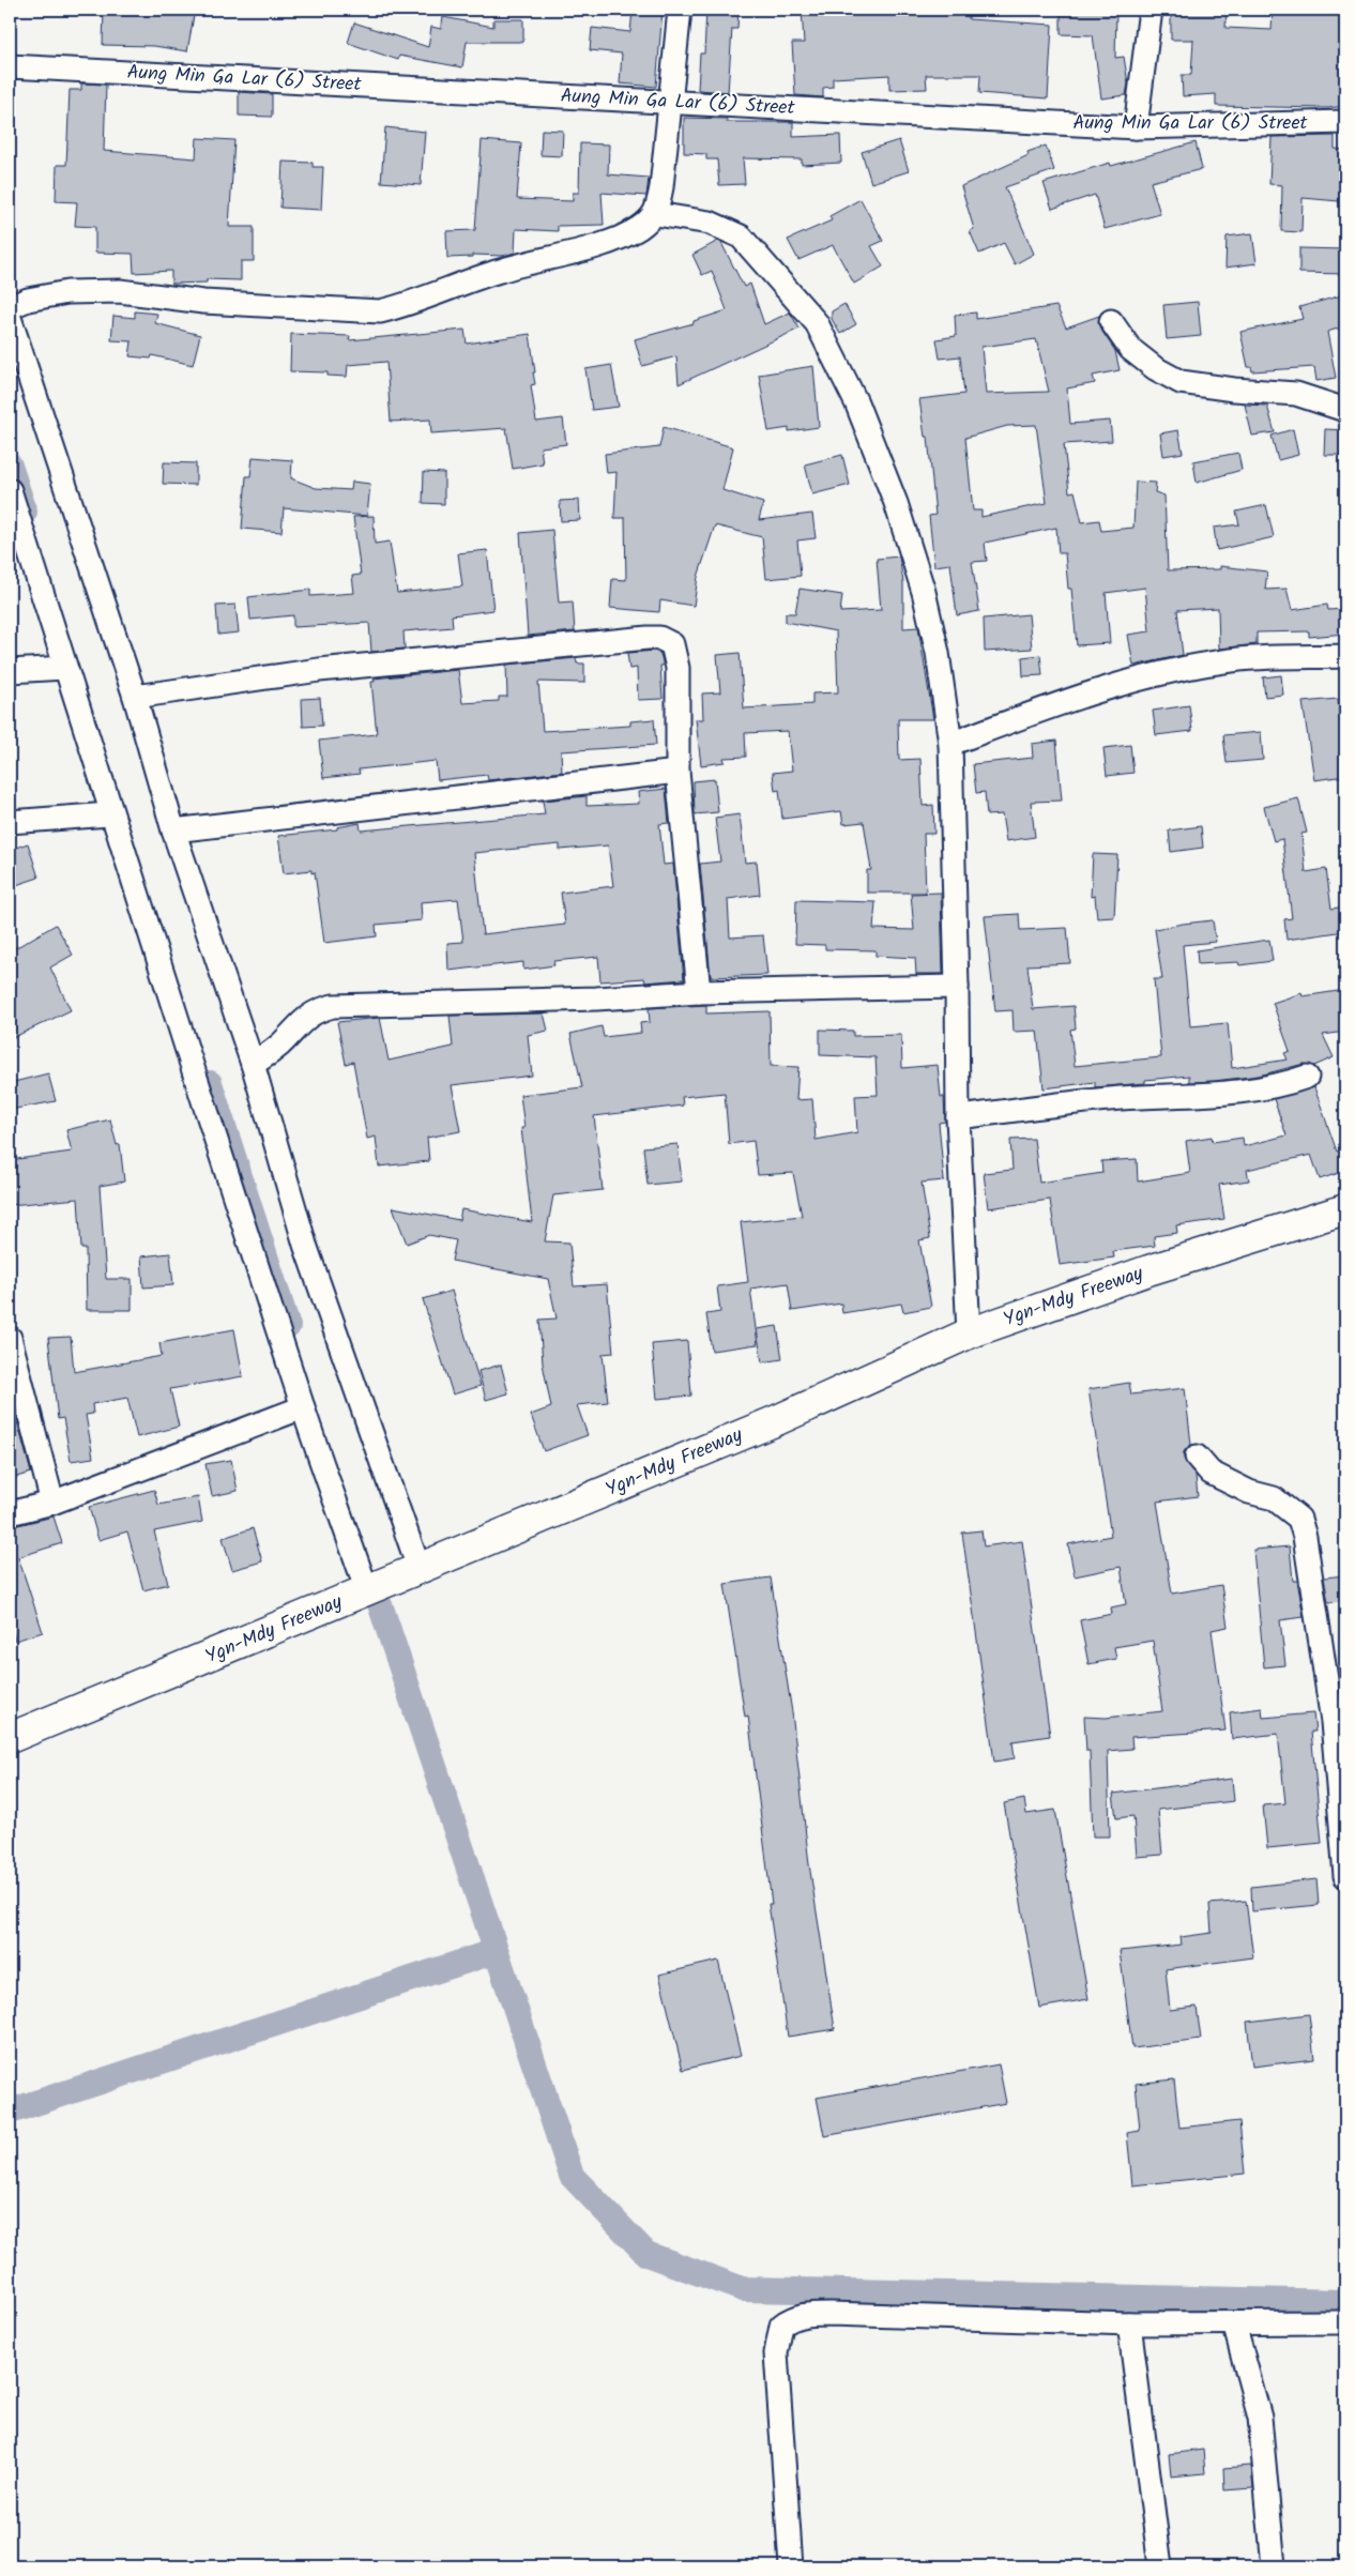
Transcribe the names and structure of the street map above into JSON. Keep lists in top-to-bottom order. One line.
{"streets":{"main road":["Ygn-Mdy Freeway"],"street":["Aung Min Ga Lar (6) Street"]}}
